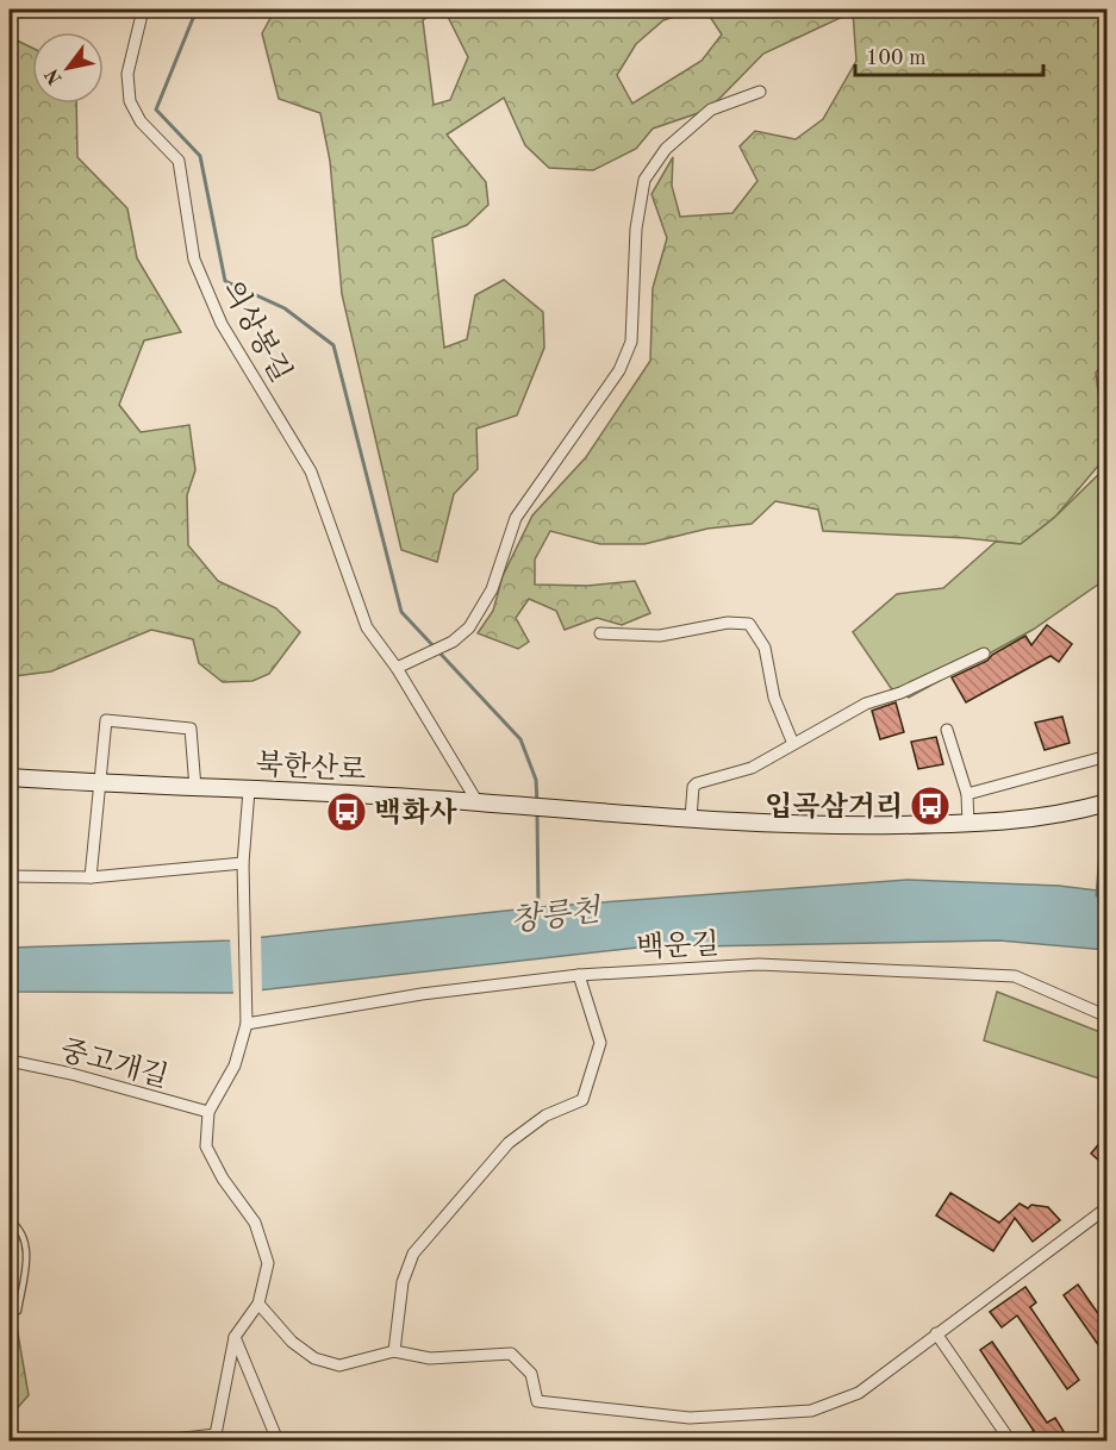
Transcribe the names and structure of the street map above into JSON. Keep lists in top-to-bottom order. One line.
{"streets":{"main road":["북한산로"],"street":["의상봉길","백운길","중고개길"]},"crossings":[["의상봉길","북한산로"]],"water":["창릉천"],"places":{"bus stop":["입곡삼거리","백화사"]},"scale_bar":"100 m","north":"bottom left"}
